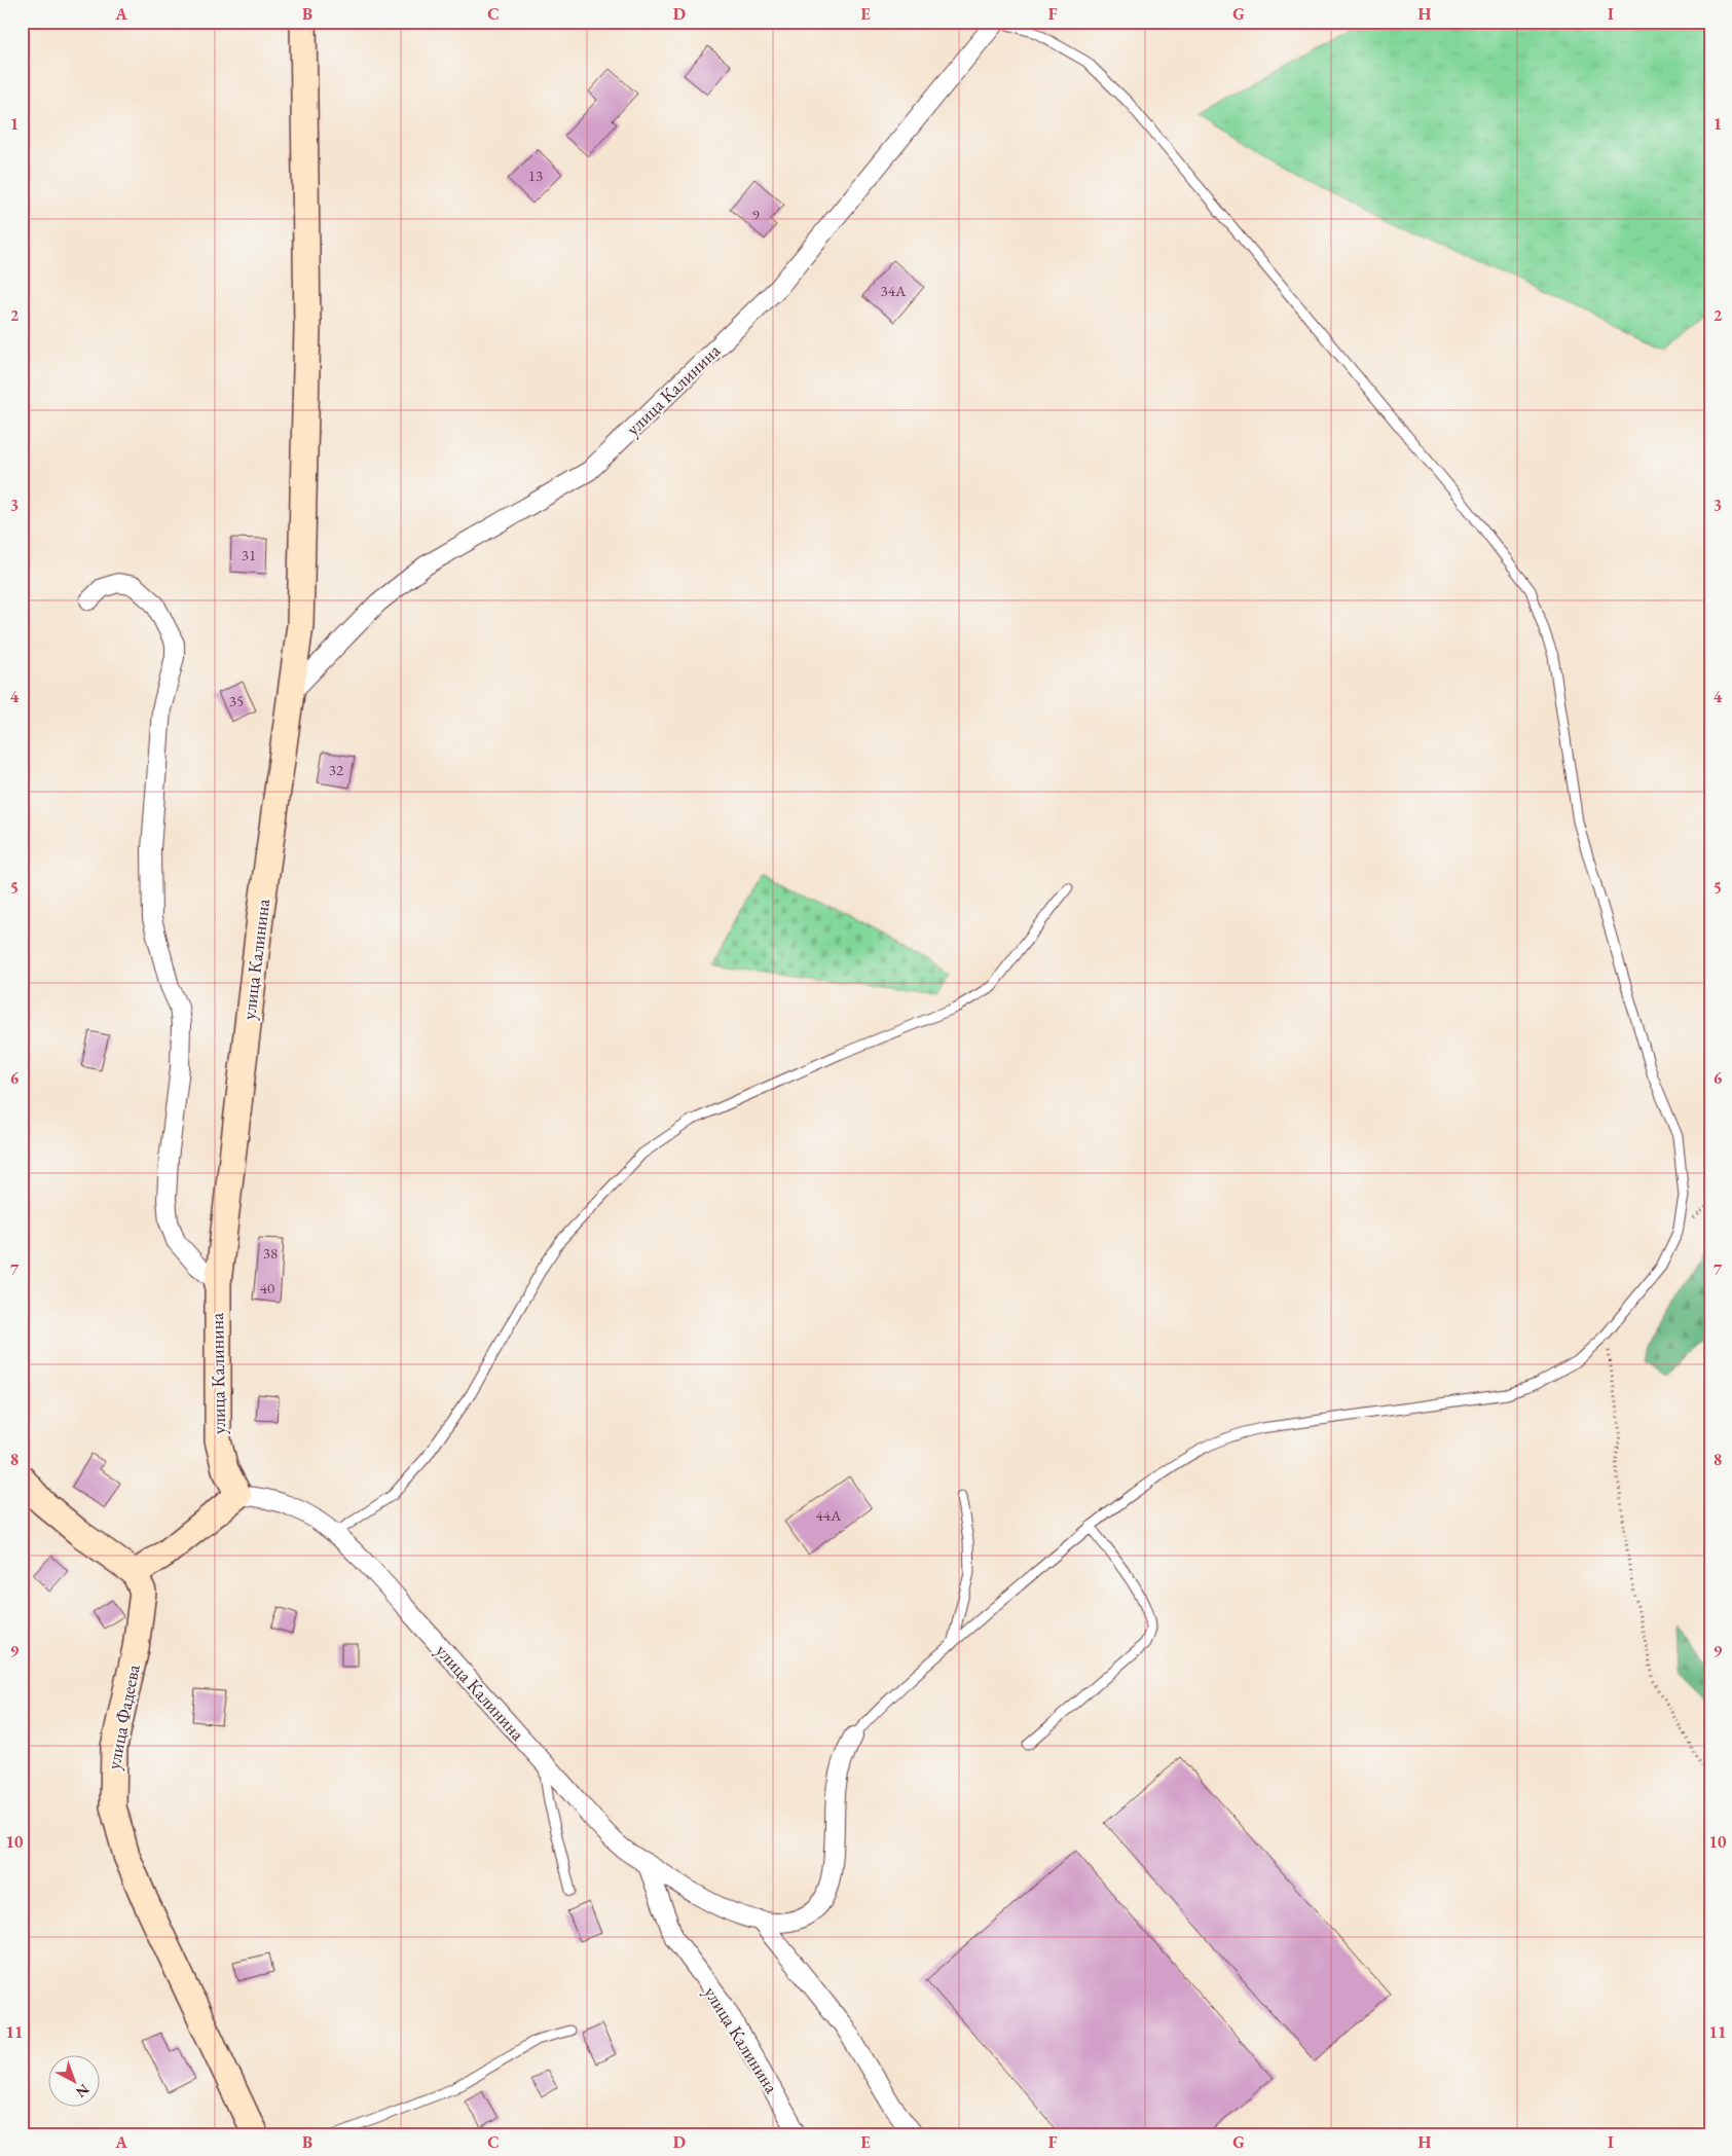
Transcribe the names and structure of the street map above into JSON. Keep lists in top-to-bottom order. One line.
{"streets":{"street":["улица Калинина","улица Фадеева"]},"house_numbers":["13","9","34А","31","35","32","38","40","44А"],"north":"bottom right","grid":{"columns":["A","B","C","D","E","F","G","H","I"],"rows":["1","2","3","4","5","6","7","8","9","10","11"]}}
